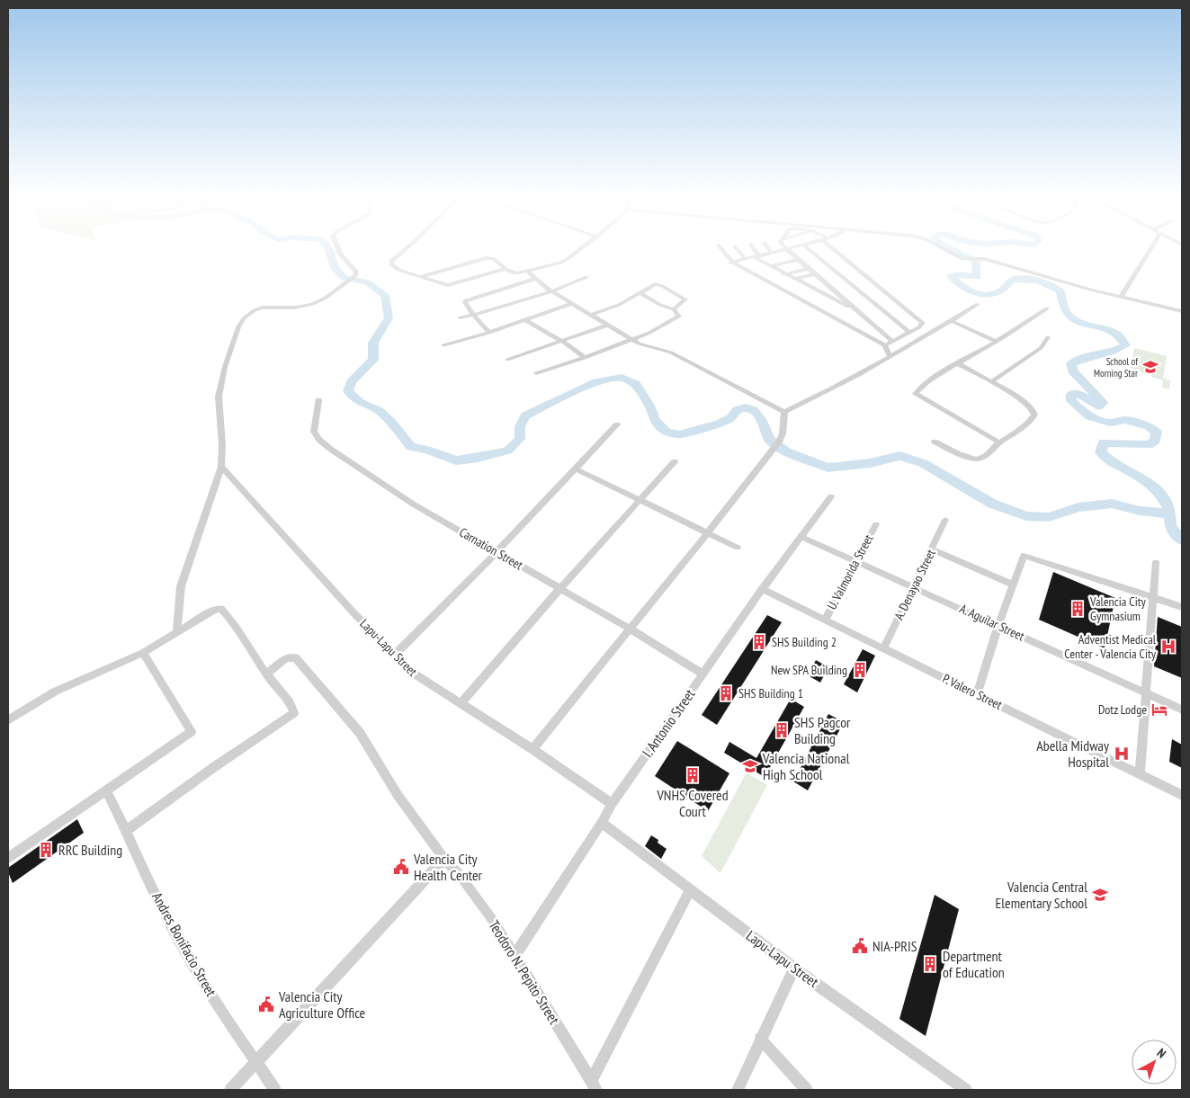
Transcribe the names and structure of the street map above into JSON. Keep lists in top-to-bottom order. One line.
{"streets":{"street":["Carnation Street","U. Valmorida Street","A. Denayao Street","A. Aguilar Street","Lapu-Lapu Street","P. Valero Street","I. Antonio Street","Andres Bonifacio Street","Teodoro N. Pepito Street"]},"crossings":[["Carnation Street","I. Antonio Street"],["U. Valmorida Street","A. Aguilar Street"],["U. Valmorida Street","P. Valero Street"],["A. Denayao Street","A. Aguilar Street"],["A. Denayao Street","P. Valero Street"],["A. Aguilar Street","I. Antonio Street"],["Lapu-Lapu Street","I. Antonio Street"],["P. Valero Street","I. Antonio Street"],["I. Antonio Street","Teodoro N. Pepito Street"]],"places":{"school or university":["School of Morning Star","Valencia National High School","Valencia Central Elementary School"],"building":["Valencia City Gymnasium","SHS Building 2","New SPA Building","SHS Building 1","SHS Pagcor Building","VNHS Covered Court","RRC Building","Department of Education"],"hospital":["Adventist Medical Center - Valencia City","Abella Midway Hospital"],"hotel":["Dotz Lodge"],"public building":["Valencia City Health Center","NIA-PRIS","Valencia City Agriculture Office"]},"north":"top right"}
